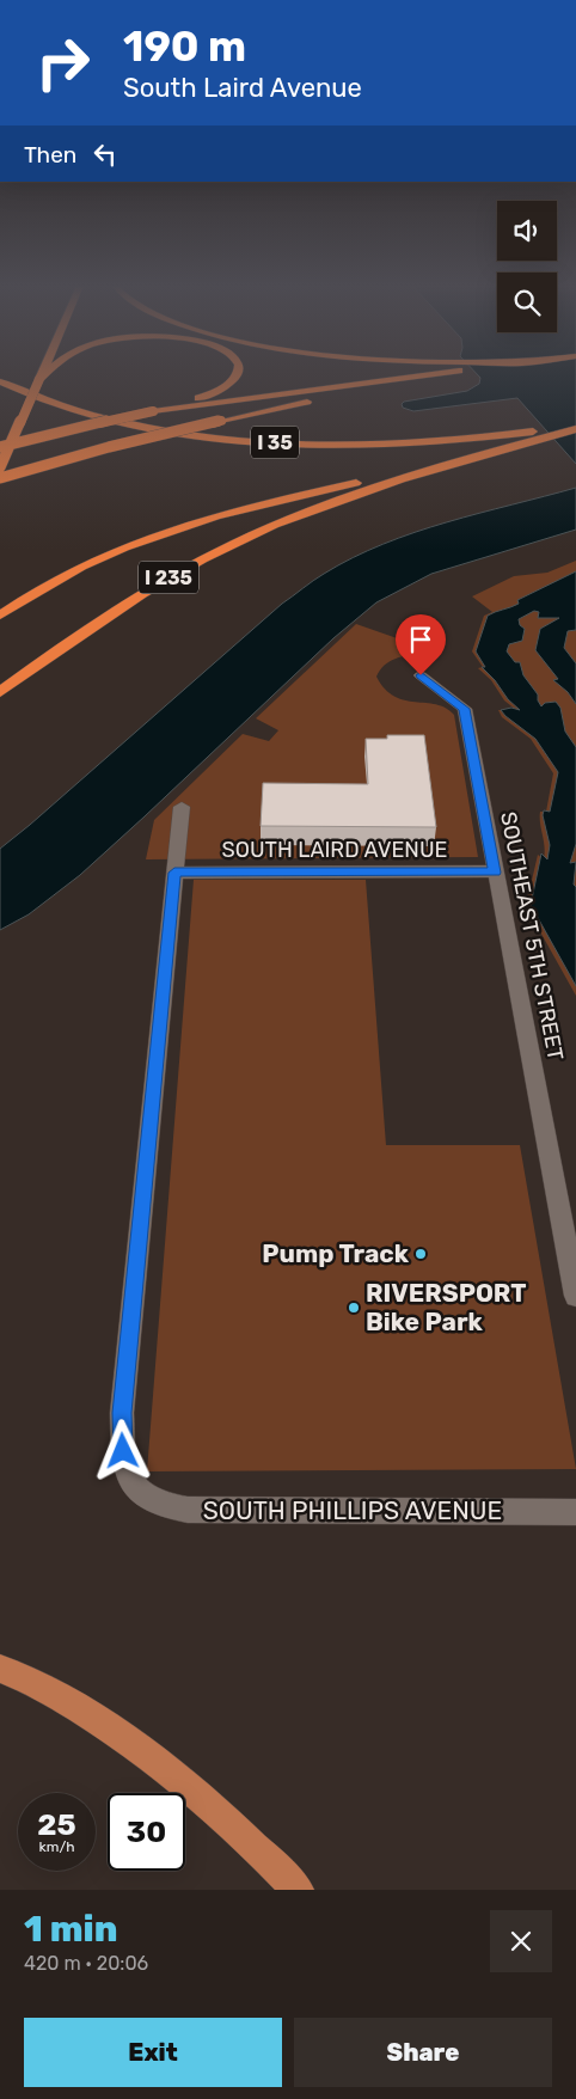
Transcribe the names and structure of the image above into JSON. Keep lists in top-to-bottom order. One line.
{"streets":{"highway":["I 35","I 235"],"street":["SOUTH LAIRD AVENUE","SOUTHEAST 5TH STREET","SOUTH PHILLIPS AVENUE"]},"crossings":[["I 35","I 235"],["SOUTH LAIRD AVENUE","SOUTHEAST 5TH STREET"],["SOUTH LAIRD AVENUE","SOUTH PHILLIPS AVENUE"]],"places":["Pump Track","RIVERSPORT Bike Park"],"page":{"turn":["190 m","South Laird Avenue"],"then":"Then","speed":"25 km/h","limit":"30","heading":["1 min","420 m · 20:06"],"buttons":["Exit","Share"]}}
